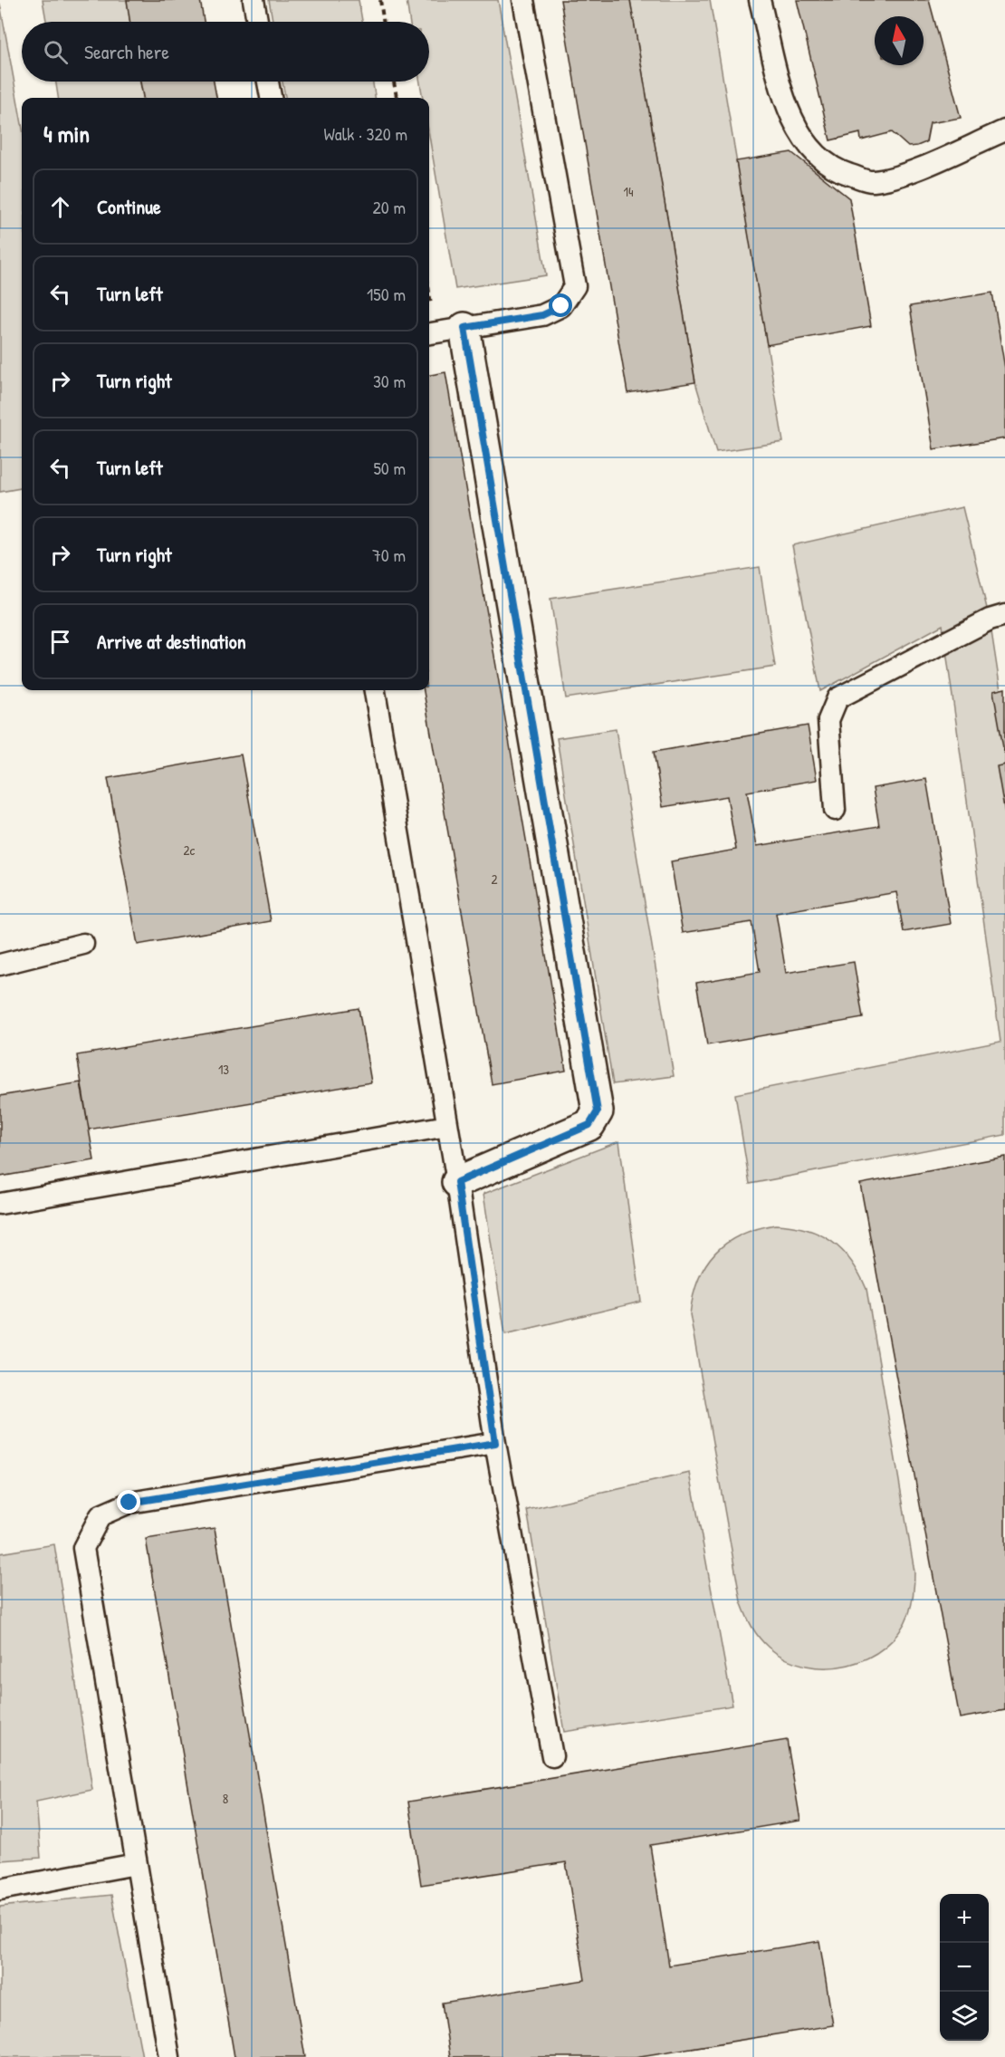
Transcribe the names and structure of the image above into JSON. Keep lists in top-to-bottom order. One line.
{"house_numbers":["14","2c","2","13","8"],"north":"top","page":{"search":"Search here","heading":["4 min","Walk · 320 m"],"list":[["Continue","20 m"],["Turn left","150 m"],["Turn right","30 m"],["Turn left","50 m"],["Turn right","70 m"],"Arrive at destination"],"map_buttons":["+","−"]}}
